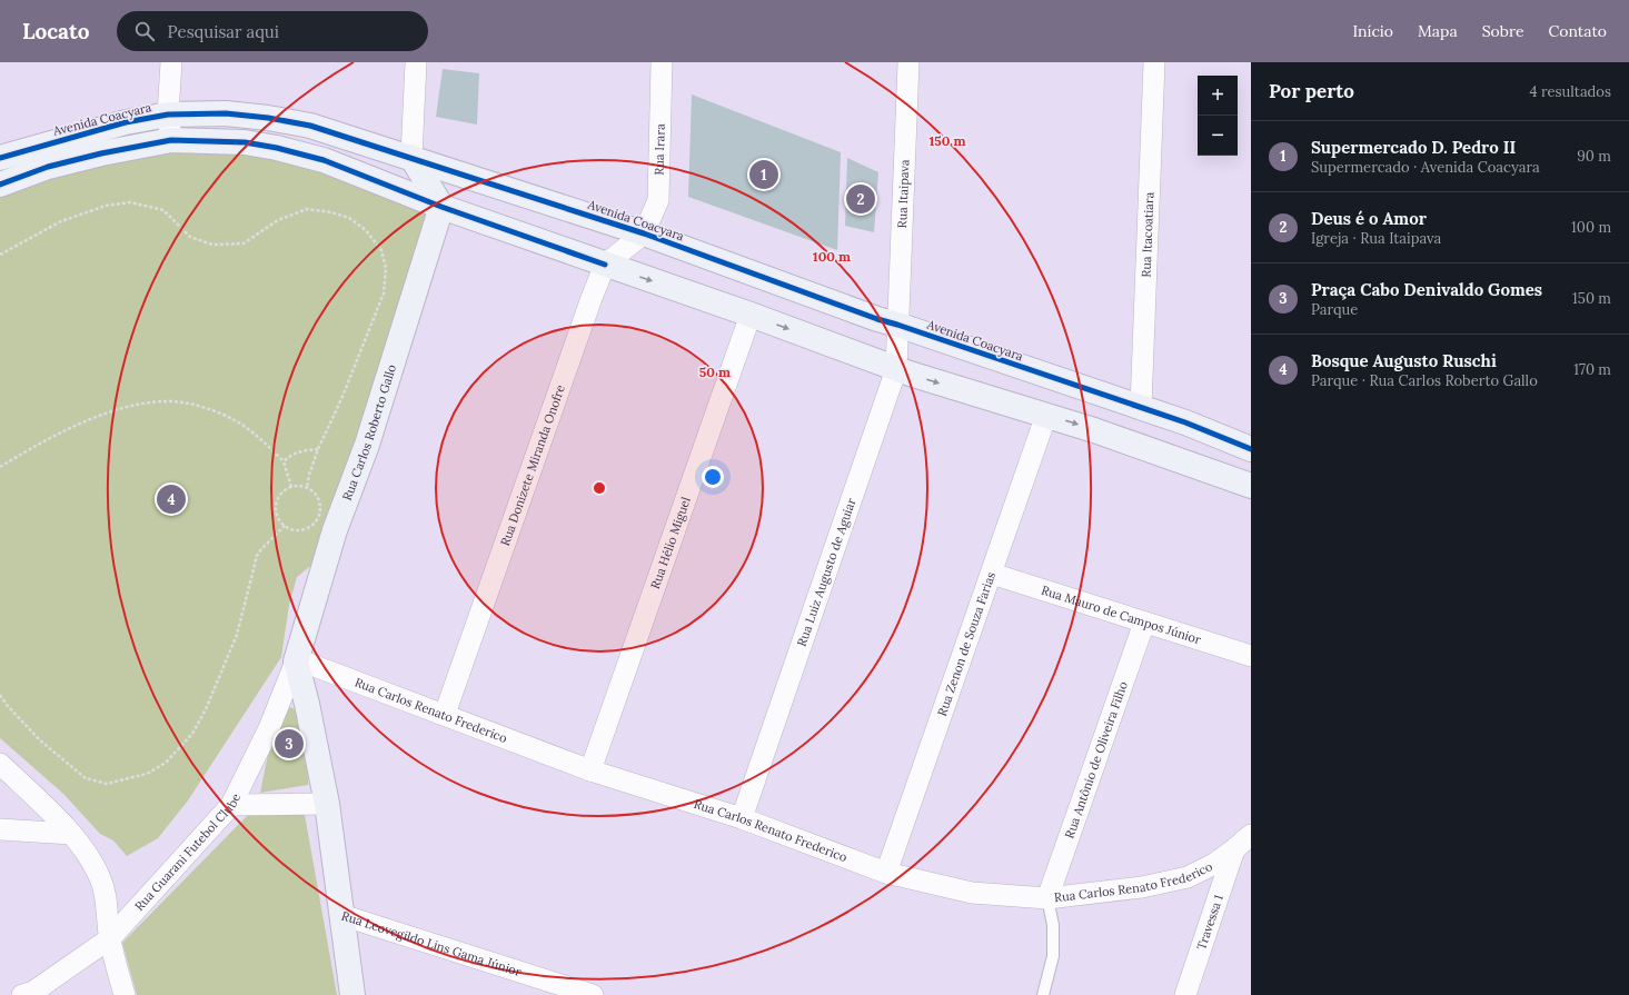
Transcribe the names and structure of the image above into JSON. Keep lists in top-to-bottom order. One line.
{"streets":{"street":["Avenida Coacyara","Rua Irara","Rua Itaipava","Rua Itacoatiara","Rua Carlos Roberto Gallo","Rua Donizete Miranda Onofre","Rua Hélio Miguel","Rua Luiz Augusto de Aguiar","Rua Mauro de Campos Júnior","Rua Zenon de Souza Farias","Rua Carlos Renato Frederico","Rua Antônio de Oliveira Filho","Rua Guarani Futebol Clube","Travessa 1","Rua Leovegildo Lins Gama Júnior"]},"crossings":[["Avenida Coacyara","Rua Irara"],["Avenida Coacyara","Rua Itaipava"],["Avenida Coacyara","Rua Itacoatiara"],["Avenida Coacyara","Rua Donizete Miranda Onofre"],["Avenida Coacyara","Rua Luiz Augusto de Aguiar"],["Rua Irara","Rua Donizete Miranda Onofre"],["Rua Itaipava","Rua Luiz Augusto de Aguiar"],["Rua Carlos Roberto Gallo","Rua Carlos Renato Frederico"],["Rua Carlos Roberto Gallo","Rua Guarani Futebol Clube"],["Rua Carlos Roberto Gallo","Rua Leovegildo Lins Gama Júnior"],["Rua Donizete Miranda Onofre","Rua Carlos Renato Frederico"],["Rua Hélio Miguel","Rua Carlos Renato Frederico"],["Rua Luiz Augusto de Aguiar","Rua Carlos Renato Frederico"],["Rua Mauro de Campos Júnior","Rua Zenon de Souza Farias"],["Rua Mauro de Campos Júnior","Rua Antônio de Oliveira Filho"],["Rua Zenon de Souza Farias","Rua Carlos Renato Frederico"],["Rua Carlos Renato Frederico","Rua Antônio de Oliveira Filho"],["Rua Carlos Renato Frederico","Rua Guarani Futebol Clube"],["Rua Carlos Renato Frederico","Travessa 1"],["Rua Carlos Renato Frederico","Rua Leovegildo Lins Gama Júnior"],["Rua Guarani Futebol Clube","Rua Leovegildo Lins Gama Júnior"]],"page":{"header":"Locato","search":"Pesquisar aqui","nav":["Início","Mapa","Sobre","Contato"],"heading":["Por perto","4 resultados"],"map_buttons":["+","−"],"list":[{"mark":"1","name":"Supermercado D. Pedro II","note":"Supermercado · Avenida Coacyara","value":"90 m"},{"mark":"2","name":"Deus é o Amor","note":"Igreja · Rua Itaipava","value":"100 m"},{"mark":"3","name":"Praça Cabo Denivaldo Gomes","note":"Parque","value":"150 m"},{"mark":"4","name":"Bosque Augusto Ruschi","note":"Parque · Rua Carlos Roberto Gallo","value":"170 m"}],"pins":["1","2","4","3"]},"rings":["150 m","100 m","50 m"]}
